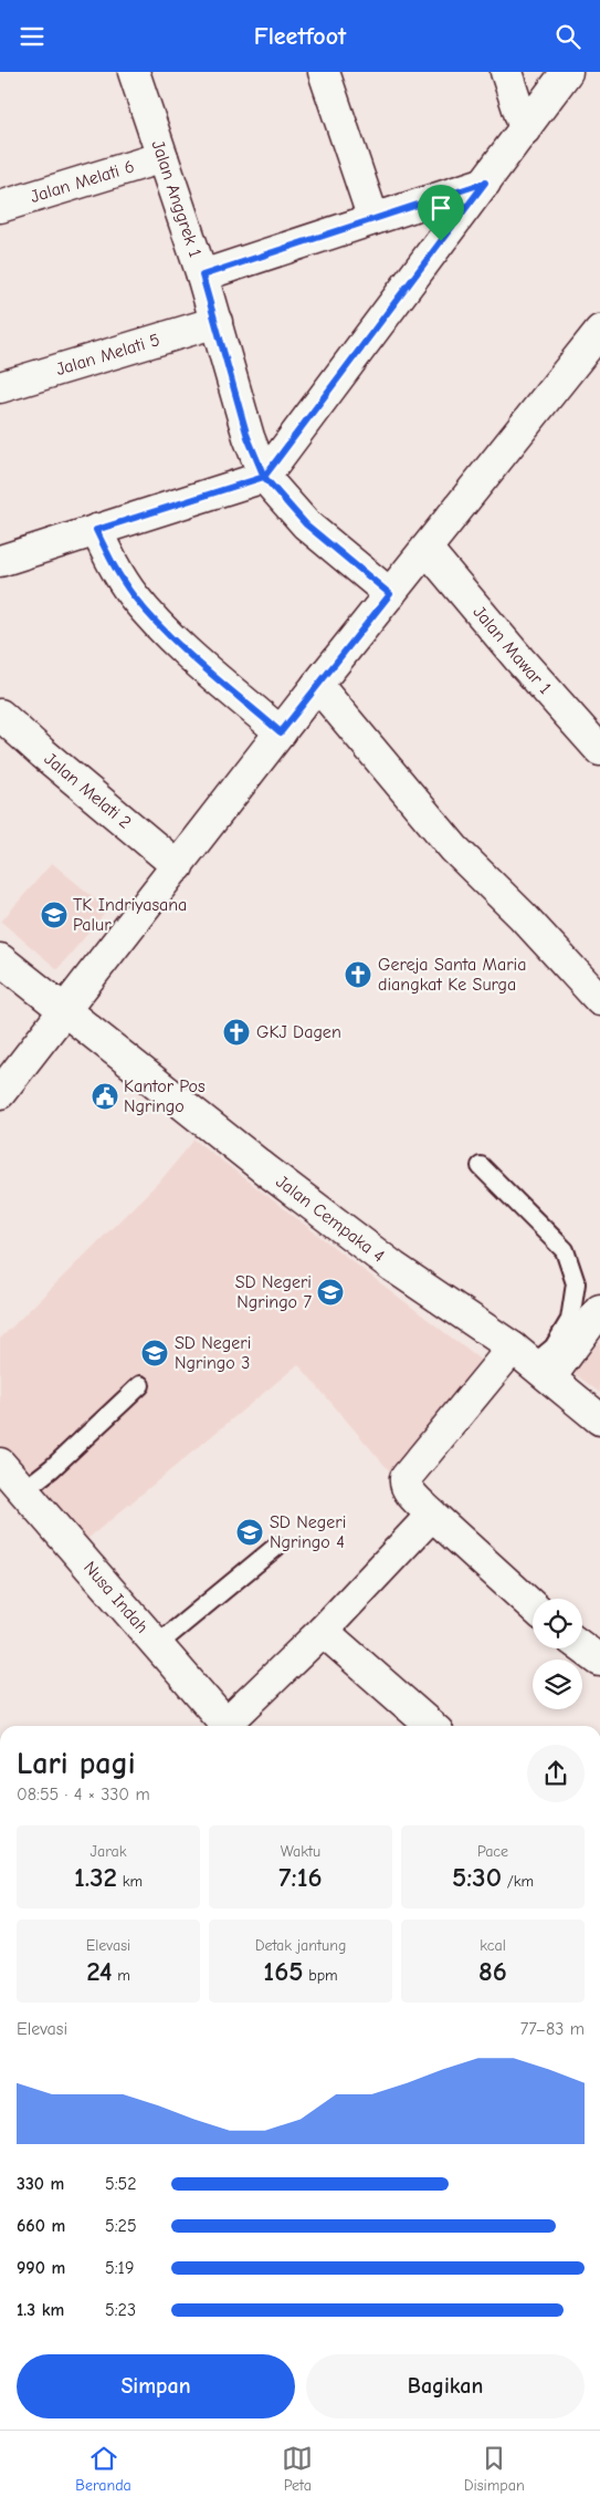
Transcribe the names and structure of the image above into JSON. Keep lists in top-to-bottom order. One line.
{"streets":{"street":["Jalan Melati 6","Jalan Anggrek 1","Jalan Melati 5","Jalan Mawar 1","Jalan Melati 2","Jalan Cempaka 4","Nusa Indah"]},"crossings":[["Jalan Melati 6","Jalan Anggrek 1"],["Jalan Anggrek 1","Jalan Melati 5"]],"places":{"school or university":["TK Indriyasana Palur","SD Negeri Ngringo 7","SD Negeri Ngringo 3","SD Negeri Ngringo 4"],"church":["Gereja Santa Maria diangkat Ke Surga","GKJ Dagen"],"public building":["Kantor Pos Ngringo"]},"page":{"header":"Fleetfoot","heading":["Lari pagi","08:55 · 4 × 330 m"],"stats":[["Jarak","1.32 km"],["Waktu","7:16"],["Pace","5:30 /km"],["Elevasi","24 m"],["Detak jantung","165 bpm"],["kcal","86"]],"chart":["Elevasi","77–83 m"],"list":[{"name":"330 m","note":"5:52"},{"name":"660 m","note":"5:25"},{"name":"990 m","note":"5:19"},{"name":"1.3 km","note":"5:23"}],"buttons":["Simpan","Bagikan"],"tabs":["Beranda","Peta","Disimpan"]}}
